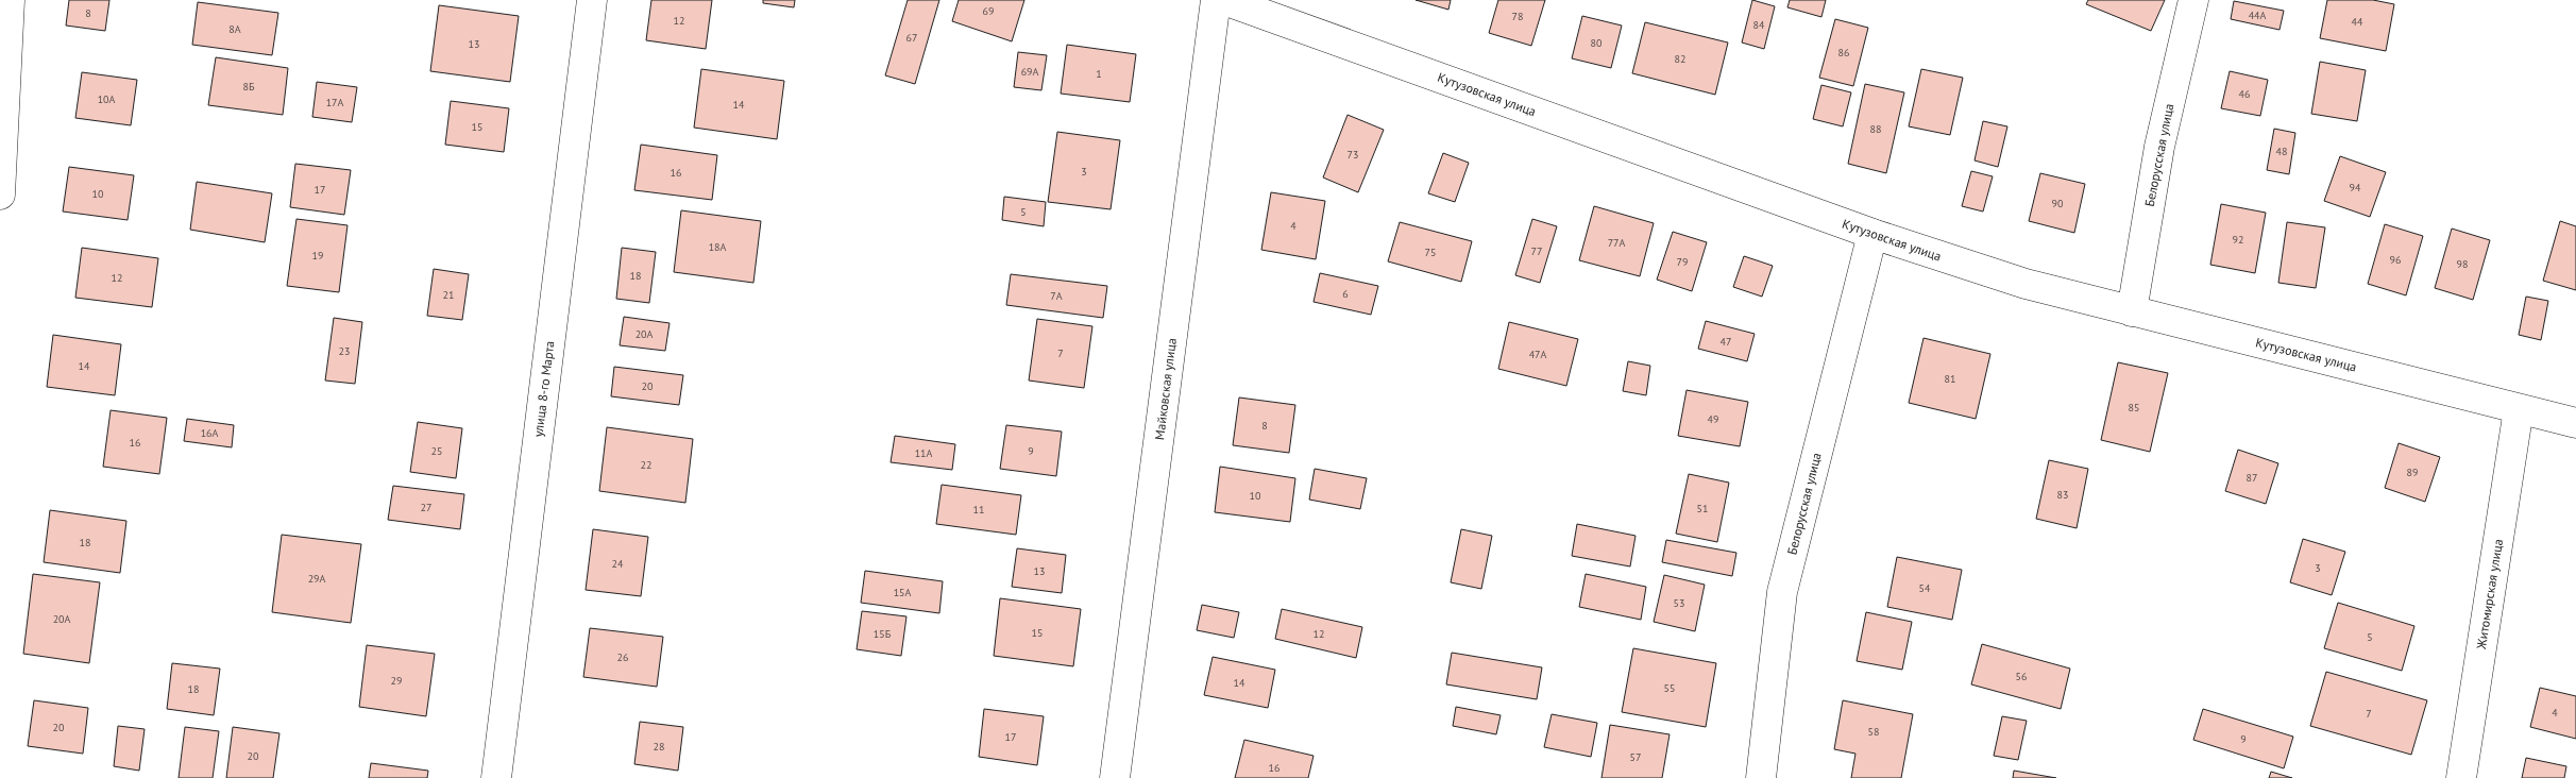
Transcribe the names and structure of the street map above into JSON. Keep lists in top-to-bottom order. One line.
{"streets":{"street":["Кутузовская улица","Белорусская улица","улица 8-го Марта","Майковская улица","Житомирская улица"]},"crossings":[["Кутузовская улица","Белорусская улица"],["Кутузовская улица","Житомирская улица"]],"house_numbers":["69","8","44А","78","12","44","84","8А","67","80","13","86","82","69А","1","8Б","46","10А","17А","14","15","88","48","73","3","16","94","17","10","90","5","4","92","77А","18А","77","75","19","96","79","98","18","12","6","21","7А","20А","47","23","7","47А","14","81","20","85","49","8","16А","16","25","9","11А","22","89","87","83","10","27","51","11","18","24","3","13","29А","54","15А","53","20А","15","15Б","12","5","26","56","29","14","55","18","4","7","20","58","17","9","28","20","57","16"]}
